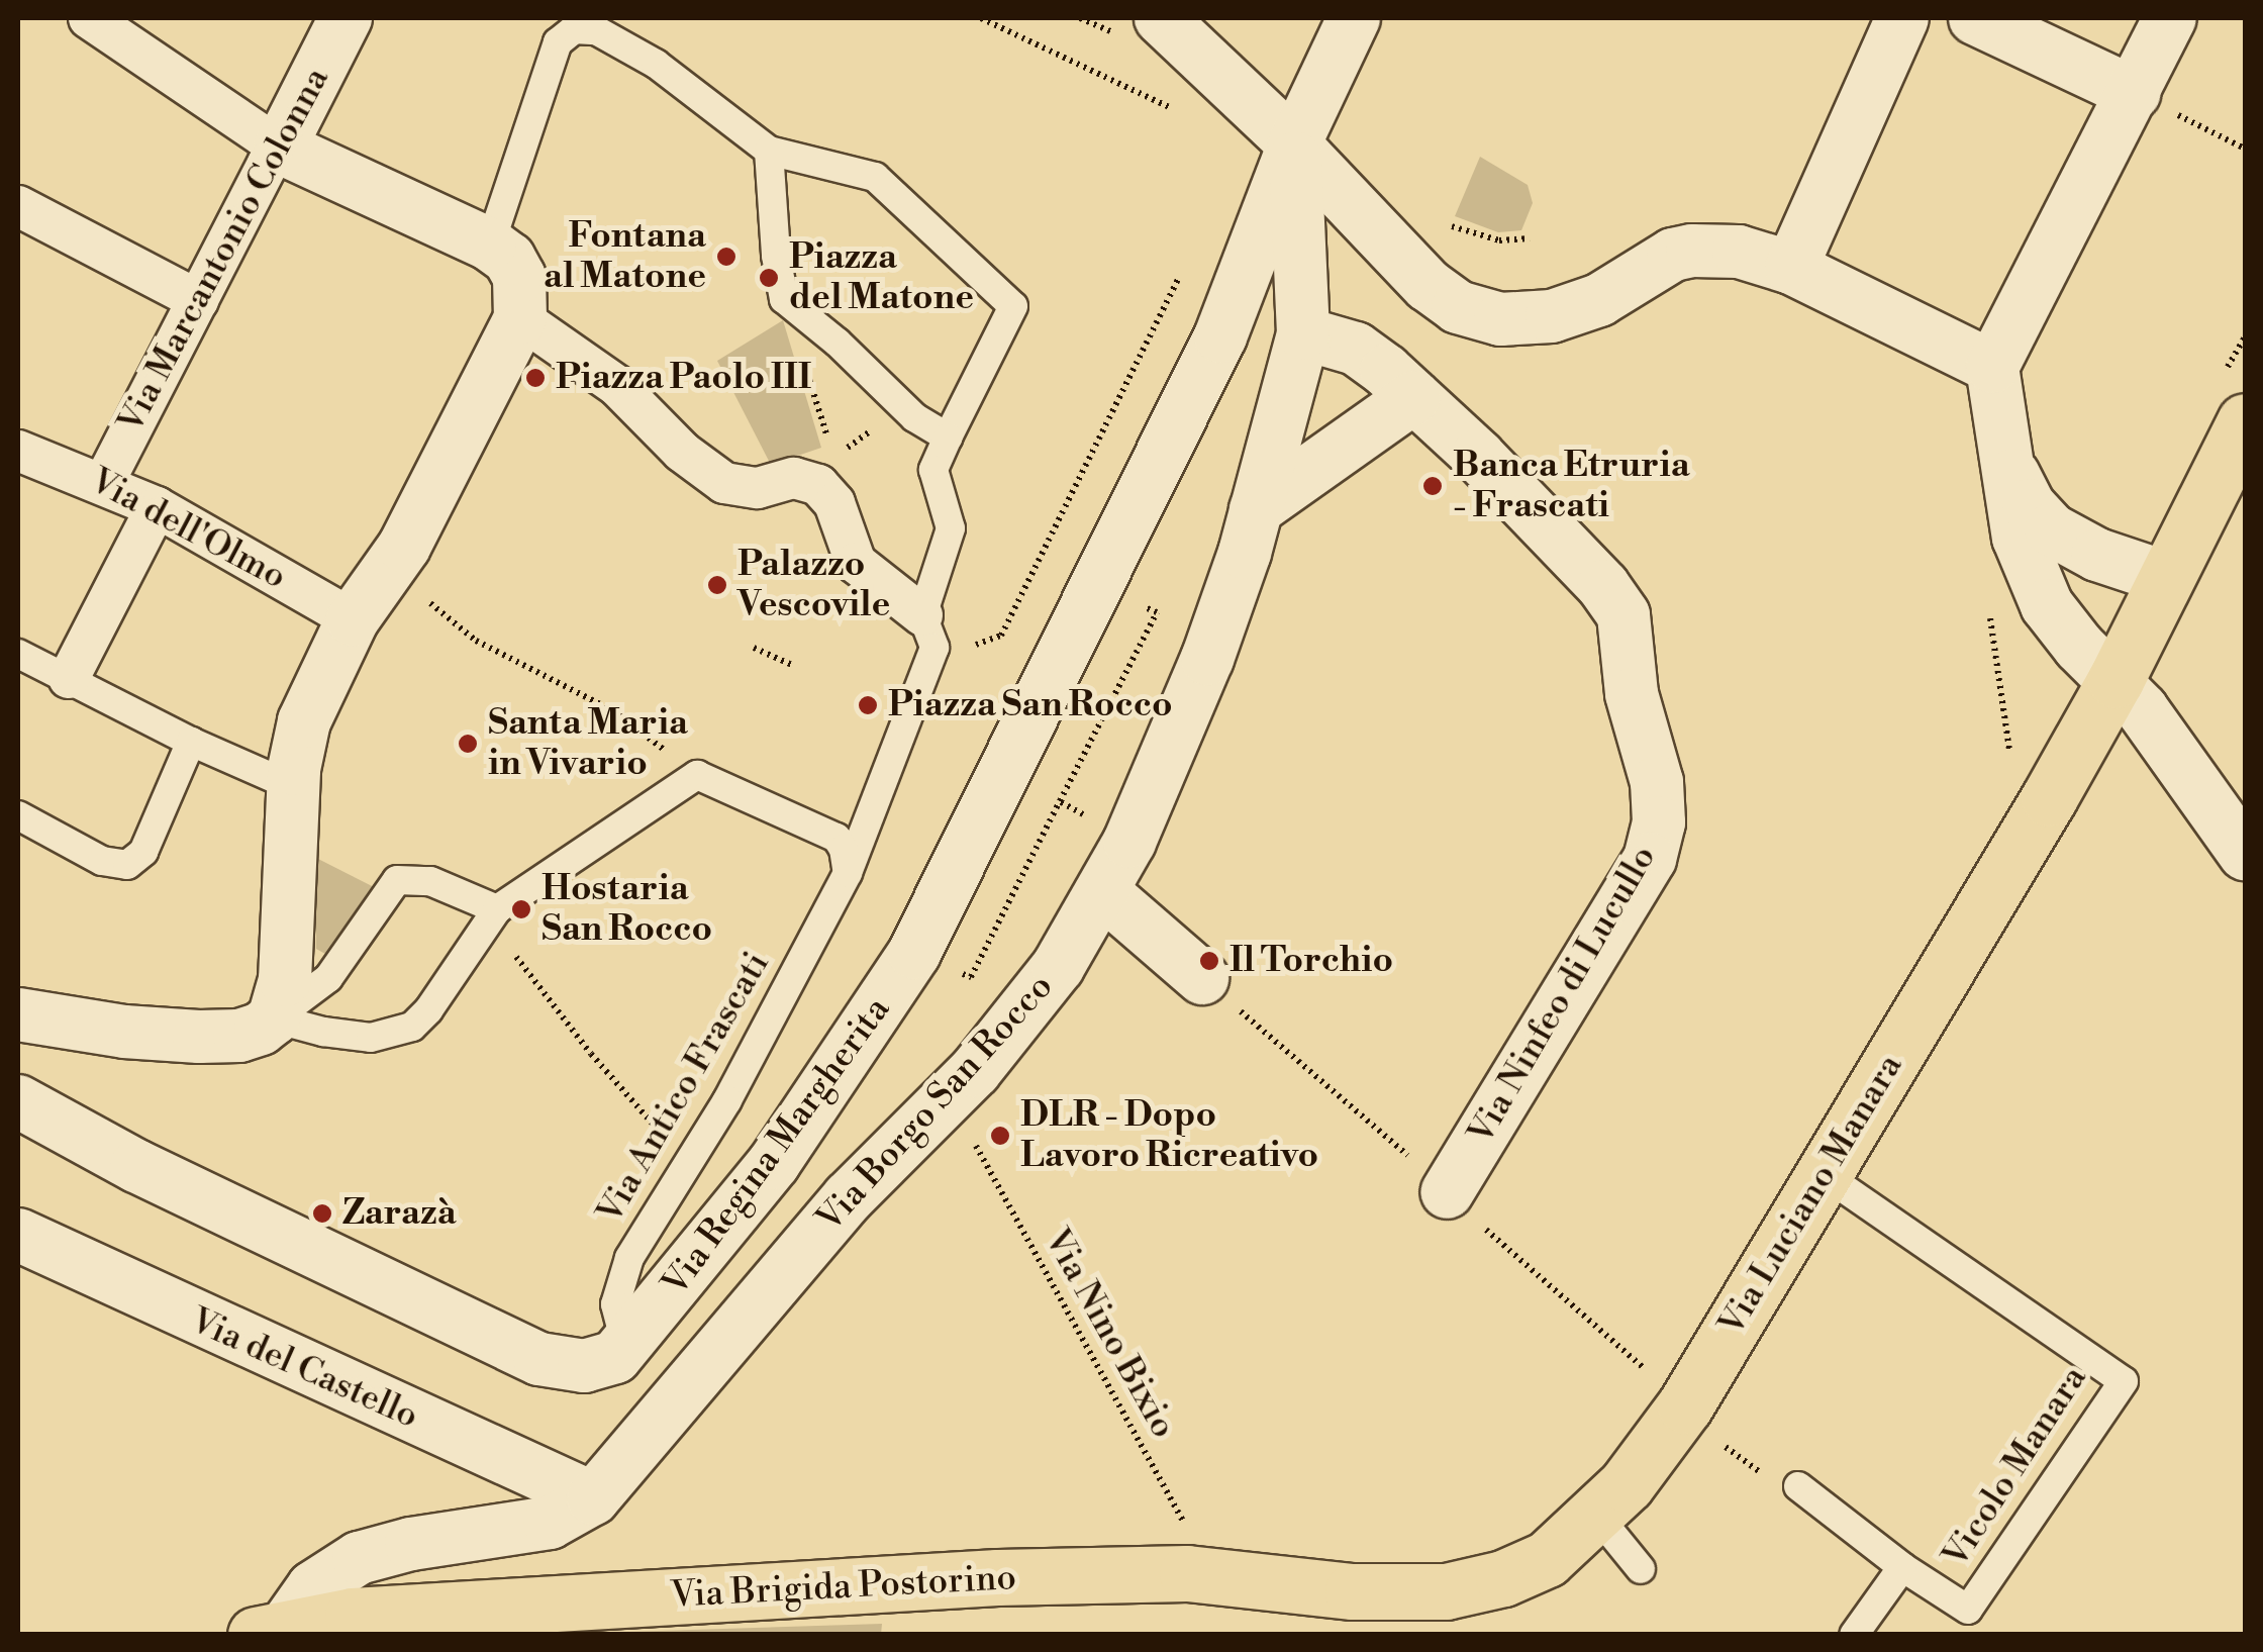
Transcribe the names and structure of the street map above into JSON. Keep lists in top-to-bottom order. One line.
{"streets":{"main road":["Via Luciano Manara","Via Brigida Postorino"],"street":["Via Marcantonio Colonna","Via dell'Olmo","Via Ninfeo di Lucullo","Via Borgo San Rocco","Via Regina Margherita","Via del Castello"],"lane":["Via Antico Frascati","Vicolo Manara"],"path":["Via Nino Bixio"]},"crossings":[["Via Marcantonio Colonna","Via dell'Olmo"],["Via Ninfeo di Lucullo","Via Borgo San Rocco"],["Via Antico Frascati","Via Regina Margherita"],["Via Borgo San Rocco","Via Regina Margherita"],["Via Borgo San Rocco","Via del Castello"],["Via Borgo San Rocco","Via Brigida Postorino"],["Via Luciano Manara","Vicolo Manara"],["Via Luciano Manara","Via Brigida Postorino"]],"places":["Fontana al Matone","Piazza del Matone","Piazza Paolo III","Banca Etruria - Frascati","Palazzo Vescovile","Piazza San Rocco","Santa Maria in Vivario","Hostaria San Rocco","Il Torchio","DLR - Dopo Lavoro Ricreativo","Zarazà"]}
